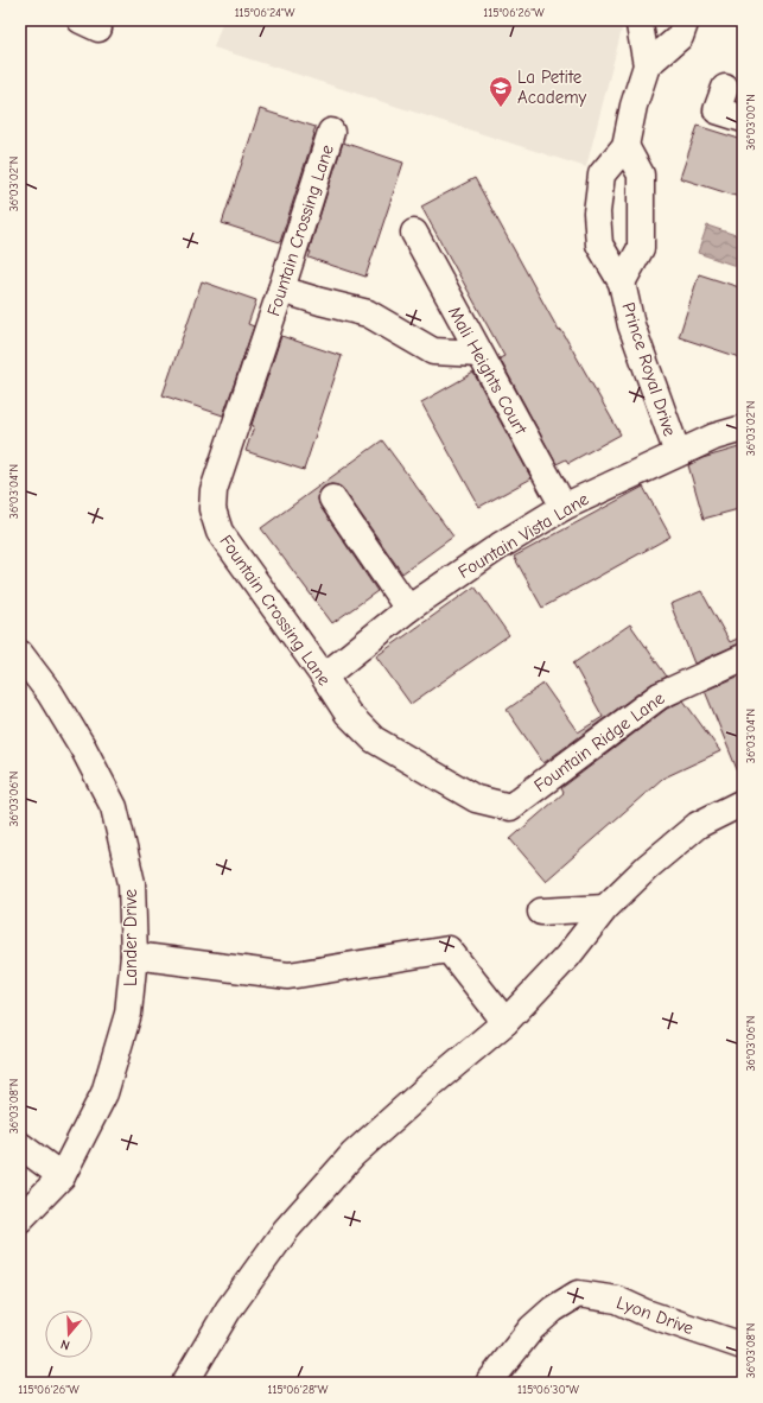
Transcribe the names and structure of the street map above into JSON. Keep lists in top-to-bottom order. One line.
{"streets":{"street":["Fountain Crossing Lane","Prince Royal Drive","Mali Heights Court","Fountain Vista Lane","Fountain Ridge Lane","Lander Drive","Lyon Drive"]},"crossings":[["Fountain Crossing Lane","Fountain Vista Lane"],["Fountain Crossing Lane","Fountain Ridge Lane"],["Prince Royal Drive","Fountain Vista Lane"],["Mali Heights Court","Fountain Vista Lane"]],"places":{"school or university":["La Petite Academy"]},"north":"bottom","coordinates":["115°06'24\"W","115°06'26\"W","36°03'00\"N","36°03'02\"N","36°03'04\"N","36°03'06\"N","36°03'08\"N","115°06'28\"W","115°06'30\"W"]}
